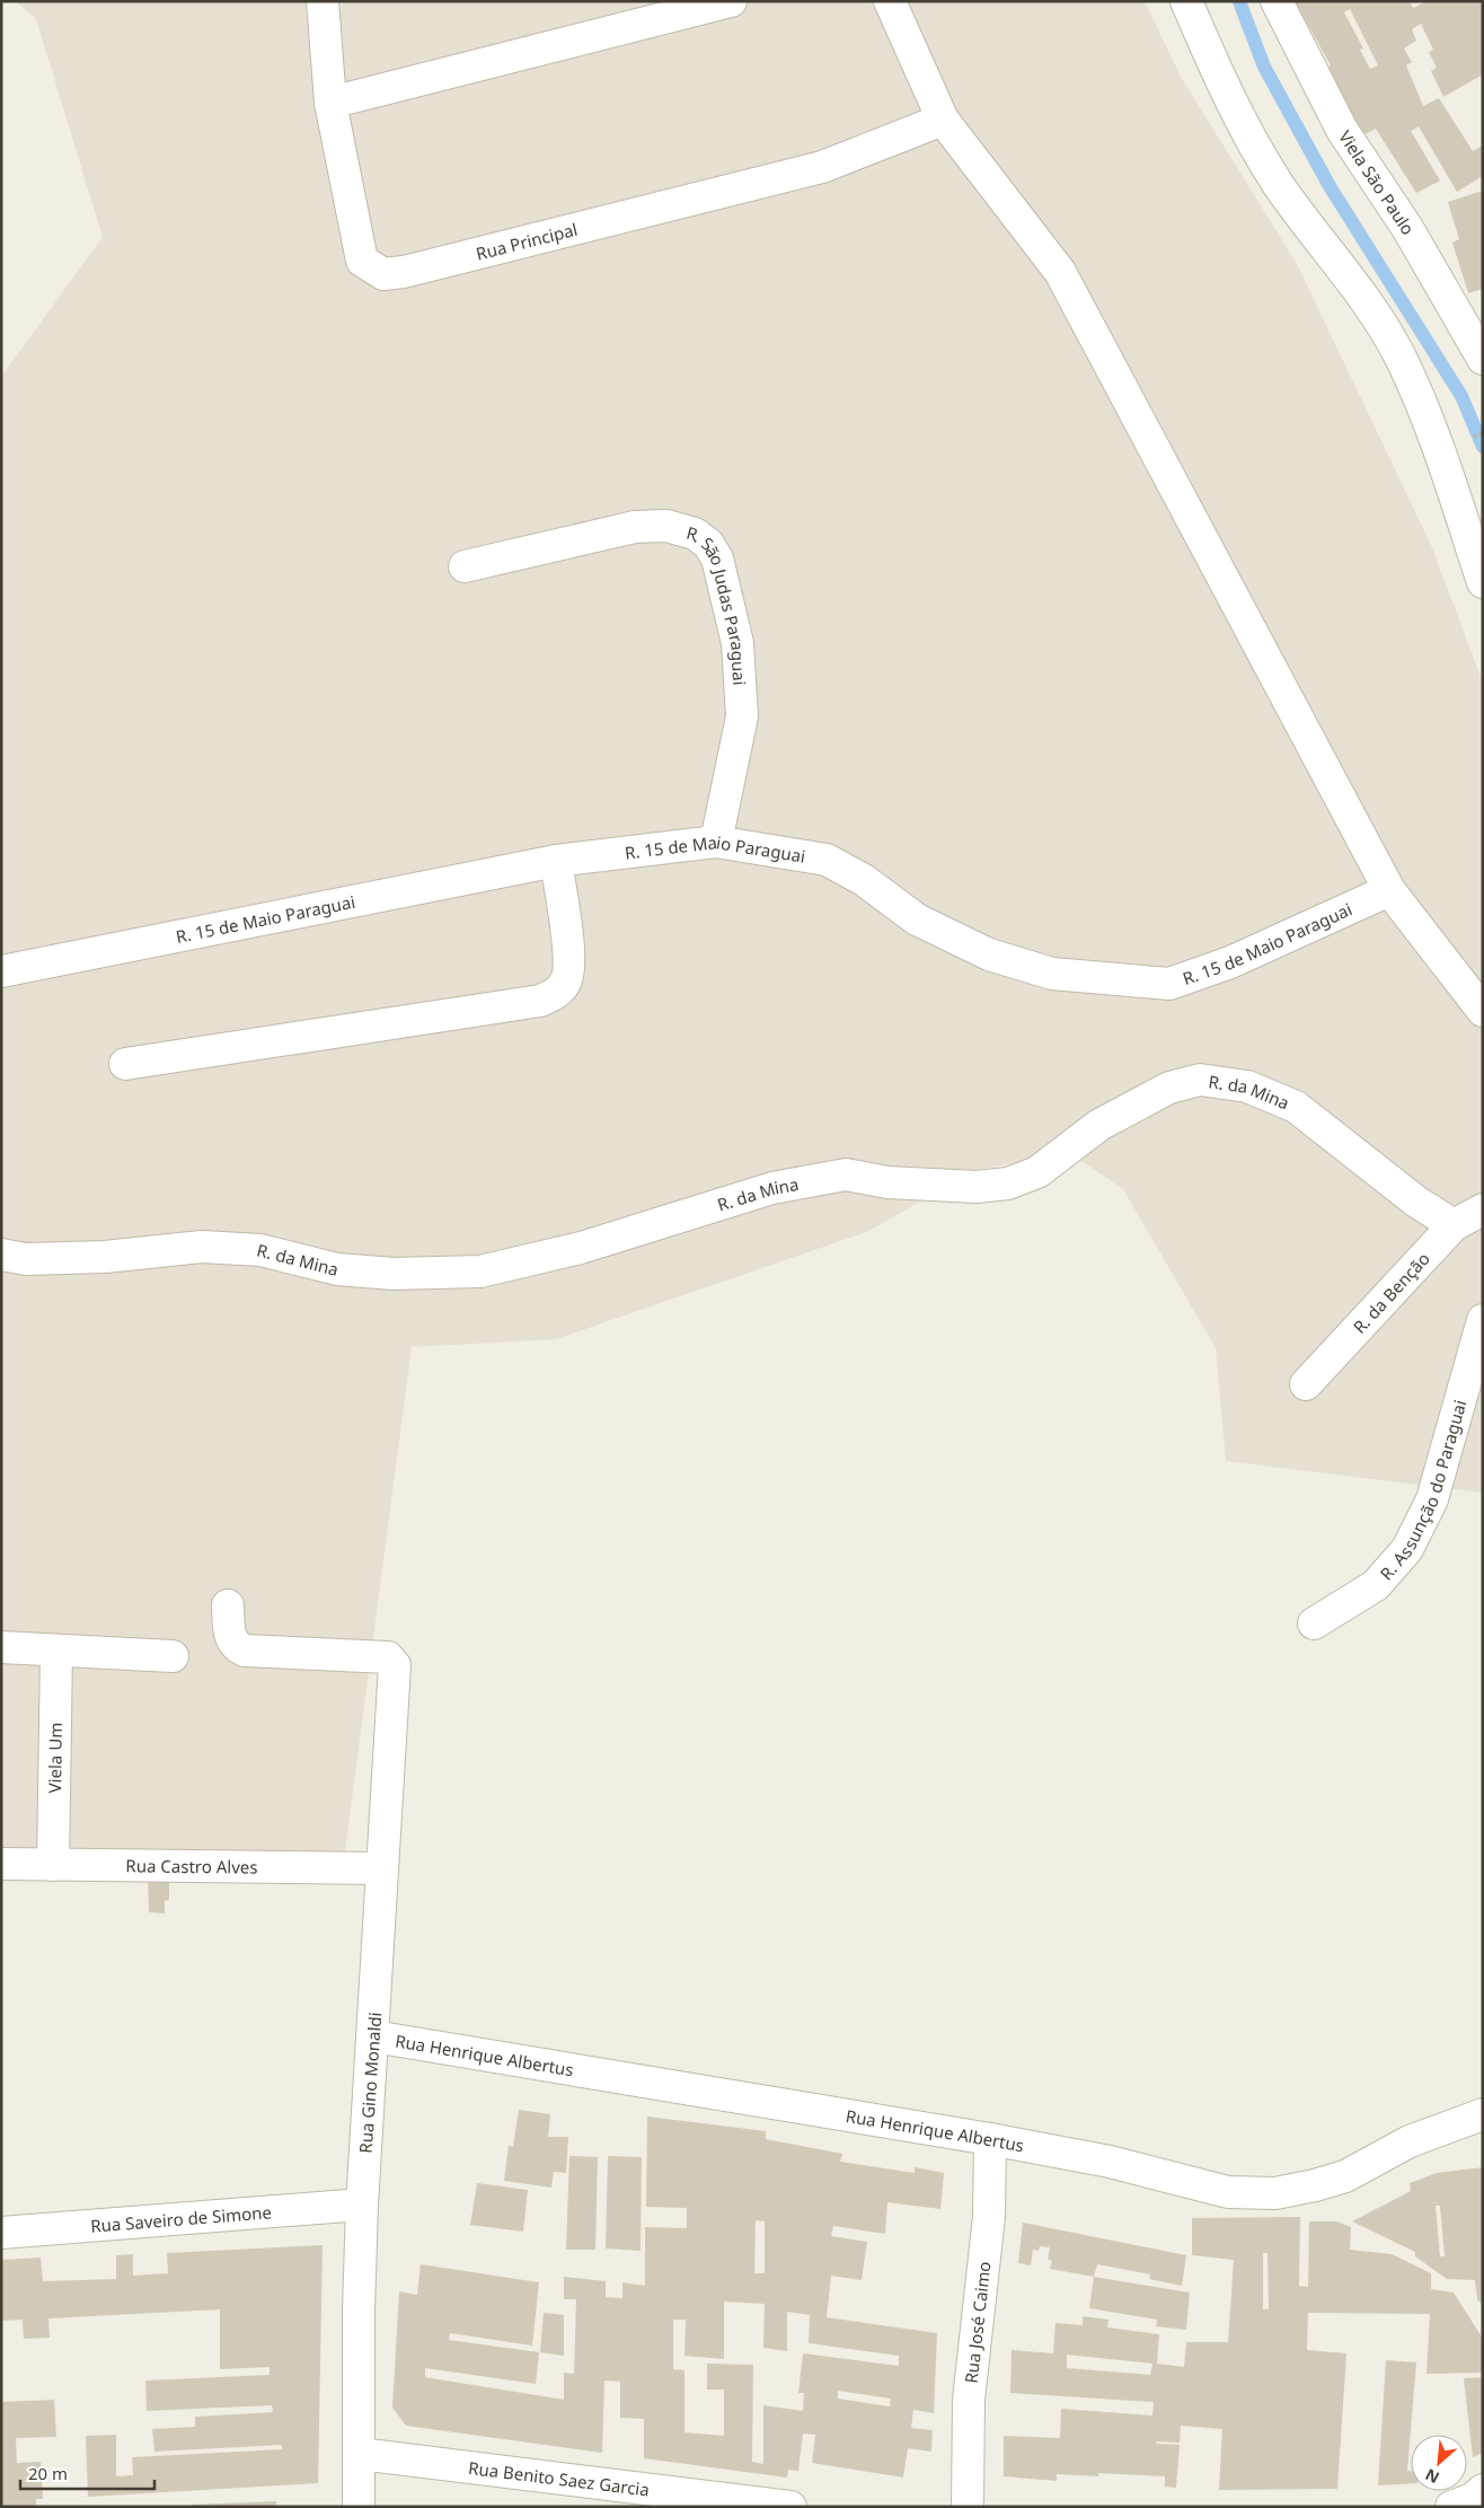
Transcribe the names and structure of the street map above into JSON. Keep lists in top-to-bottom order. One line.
{"streets":{"street":["Viela São Paulo","Rua Principal","R. São Judas Paraguai","R. 15 de Maio Paraguai","R. da Mina","R. da Benção","R. Assunção do Paraguai","Viela Um","Rua Castro Alves","Rua Henrique Albertus","Rua Gino Monaldi","Rua Saveiro de Simone","Rua José Caimo","Rua Benito Saez Garcia"]},"crossings":[["R. São Judas Paraguai","R. 15 de Maio Paraguai"],["R. da Mina","R. da Benção"],["Viela Um","Rua Castro Alves"],["Rua Castro Alves","Rua Gino Monaldi"],["Rua Henrique Albertus","Rua Gino Monaldi"],["Rua Henrique Albertus","Rua José Caimo"],["Rua Gino Monaldi","Rua Saveiro de Simone"],["Rua Gino Monaldi","Rua Benito Saez Garcia"]],"scale_bar":"20 m","north":"bottom left"}
